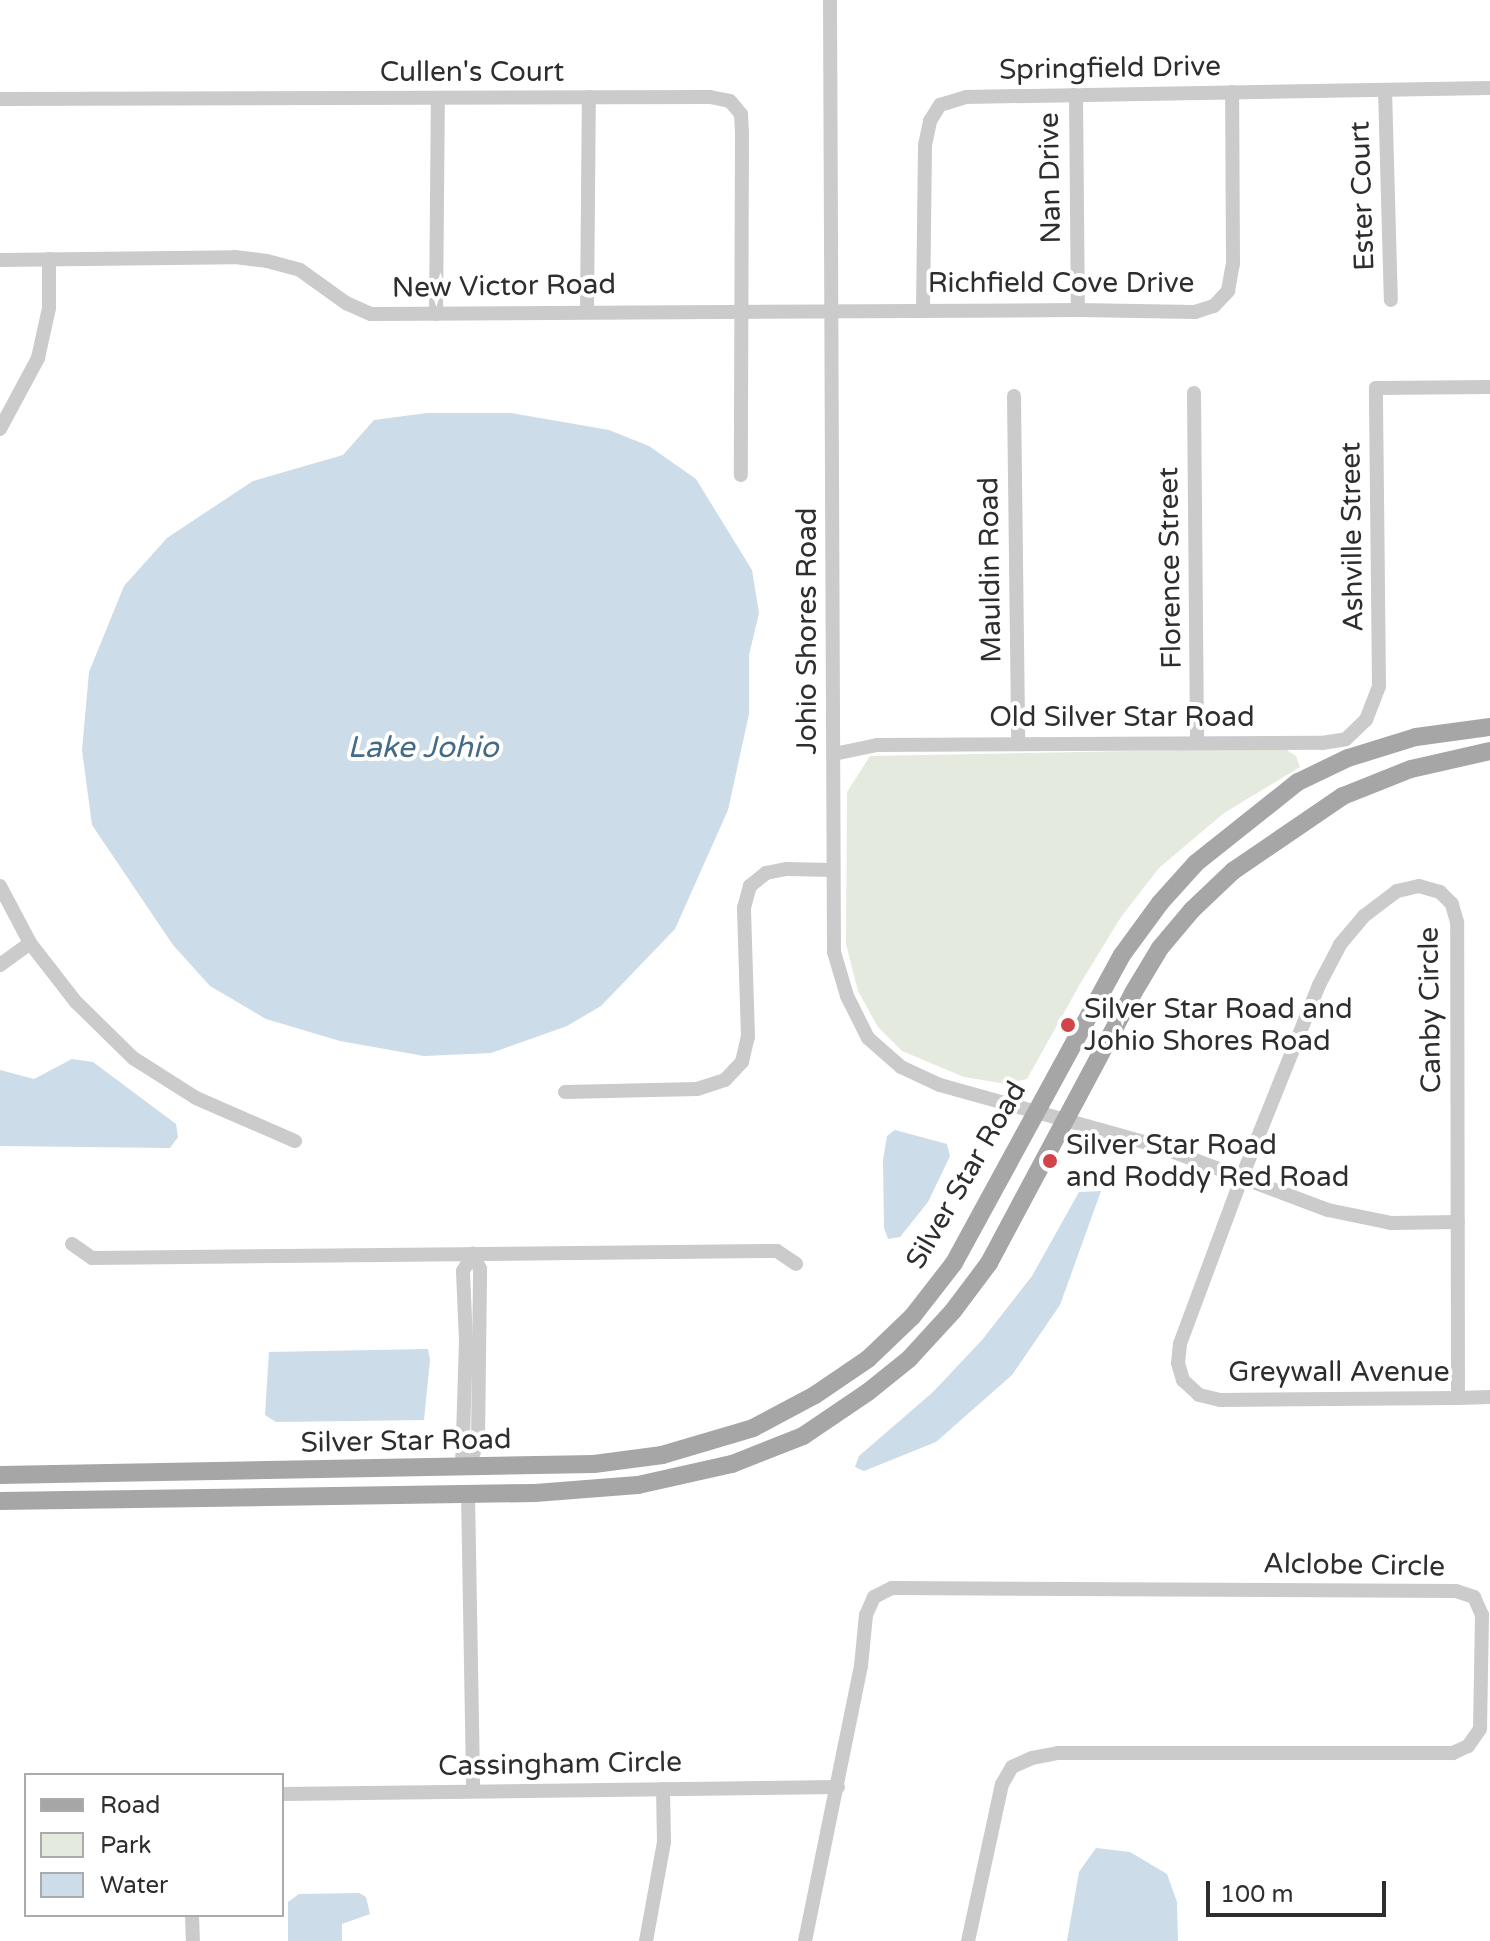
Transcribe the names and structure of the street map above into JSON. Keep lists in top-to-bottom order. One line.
{"streets":{"main road":["Silver Star Road"],"street":["Springfield Drive","Cullen's Court","Nan Drive","Ester Court","Richfield Cove Drive","New Victor Road","Ashville Street","Florence Street","Mauldin Road","Johio Shores Road","Old Silver Star Road","Canby Circle","Greywall Avenue","Alclobe Circle","Cassingham Circle"]},"crossings":[["Springfield Drive","Nan Drive"],["Springfield Drive","Ester Court"],["Springfield Drive","Richfield Cove Drive"],["Cullen's Court","New Victor Road"],["Nan Drive","Richfield Cove Drive"],["Richfield Cove Drive","New Victor Road"],["Richfield Cove Drive","Johio Shores Road"],["New Victor Road","Johio Shores Road"],["Ashville Street","Old Silver Star Road"],["Florence Street","Old Silver Star Road"],["Mauldin Road","Old Silver Star Road"],["Johio Shores Road","Old Silver Star Road"],["Johio Shores Road","Canby Circle"],["Johio Shores Road","Silver Star Road"],["Canby Circle","Greywall Avenue"],["Alclobe Circle","Cassingham Circle"]],"water":["Lake Johio"],"places":["Silver Star Road and Johio Shores Road","Silver Star Road and Roddy Red Road"],"legend":["Road","Park","Water"],"scale_bar":"100 m"}
